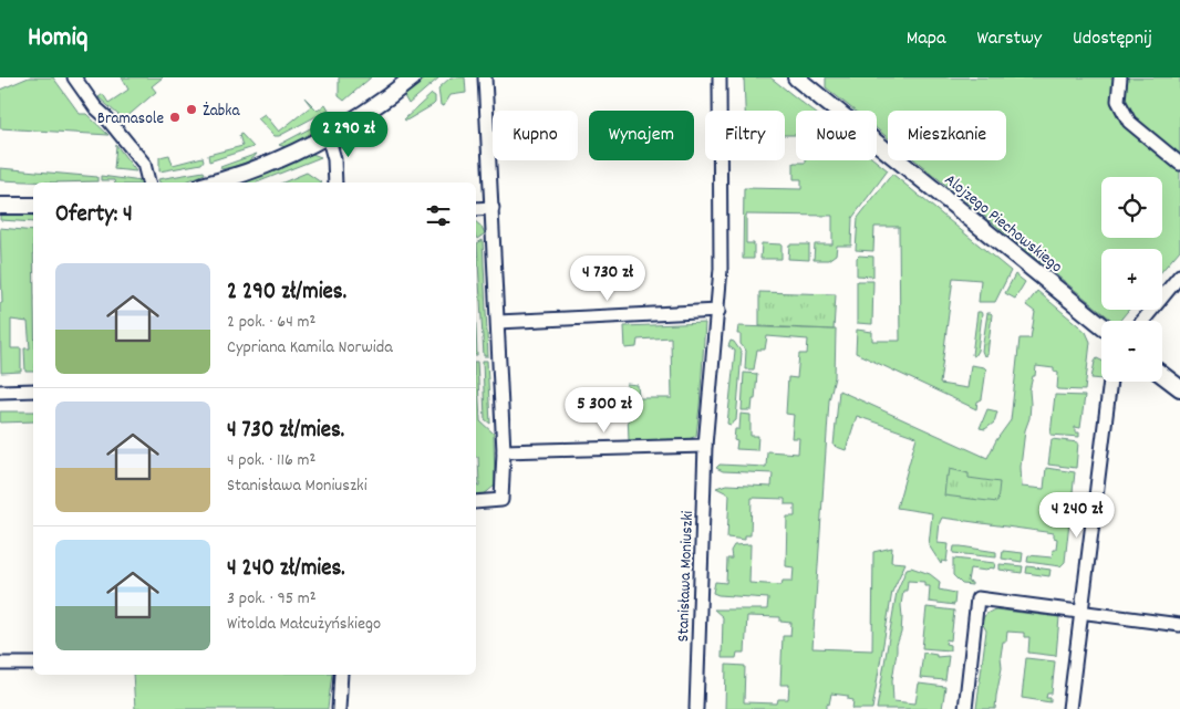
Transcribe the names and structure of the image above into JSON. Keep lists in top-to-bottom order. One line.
{"streets":{"street":["Alojzego Piechowskiego","Stanisława Moniuszki"]},"places":["Żabka","Bramasole"],"page":{"header":"Homiq","nav":["Mapa","Warstwy","Udostępnij"],"chip":["Kupno","Wynajem","Filtry","Nowe","Mieszkanie"],"price":["2 290 zł","4 730 zł","5 300 zł","4 240 zł"],"map_buttons":["+","−"],"heading":"Oferty: 4","list":[{"name":"2 290 zł/mies.","note":"2 pok. · 64 m² · Cypriana Kamila Norwida"},{"name":"4 730 zł/mies.","note":"4 pok. · 116 m² · Stanisława Moniuszki"},{"name":"4 240 zł/mies.","note":"3 pok. · 95 m² · Witolda Małcużyńskiego"}]}}
